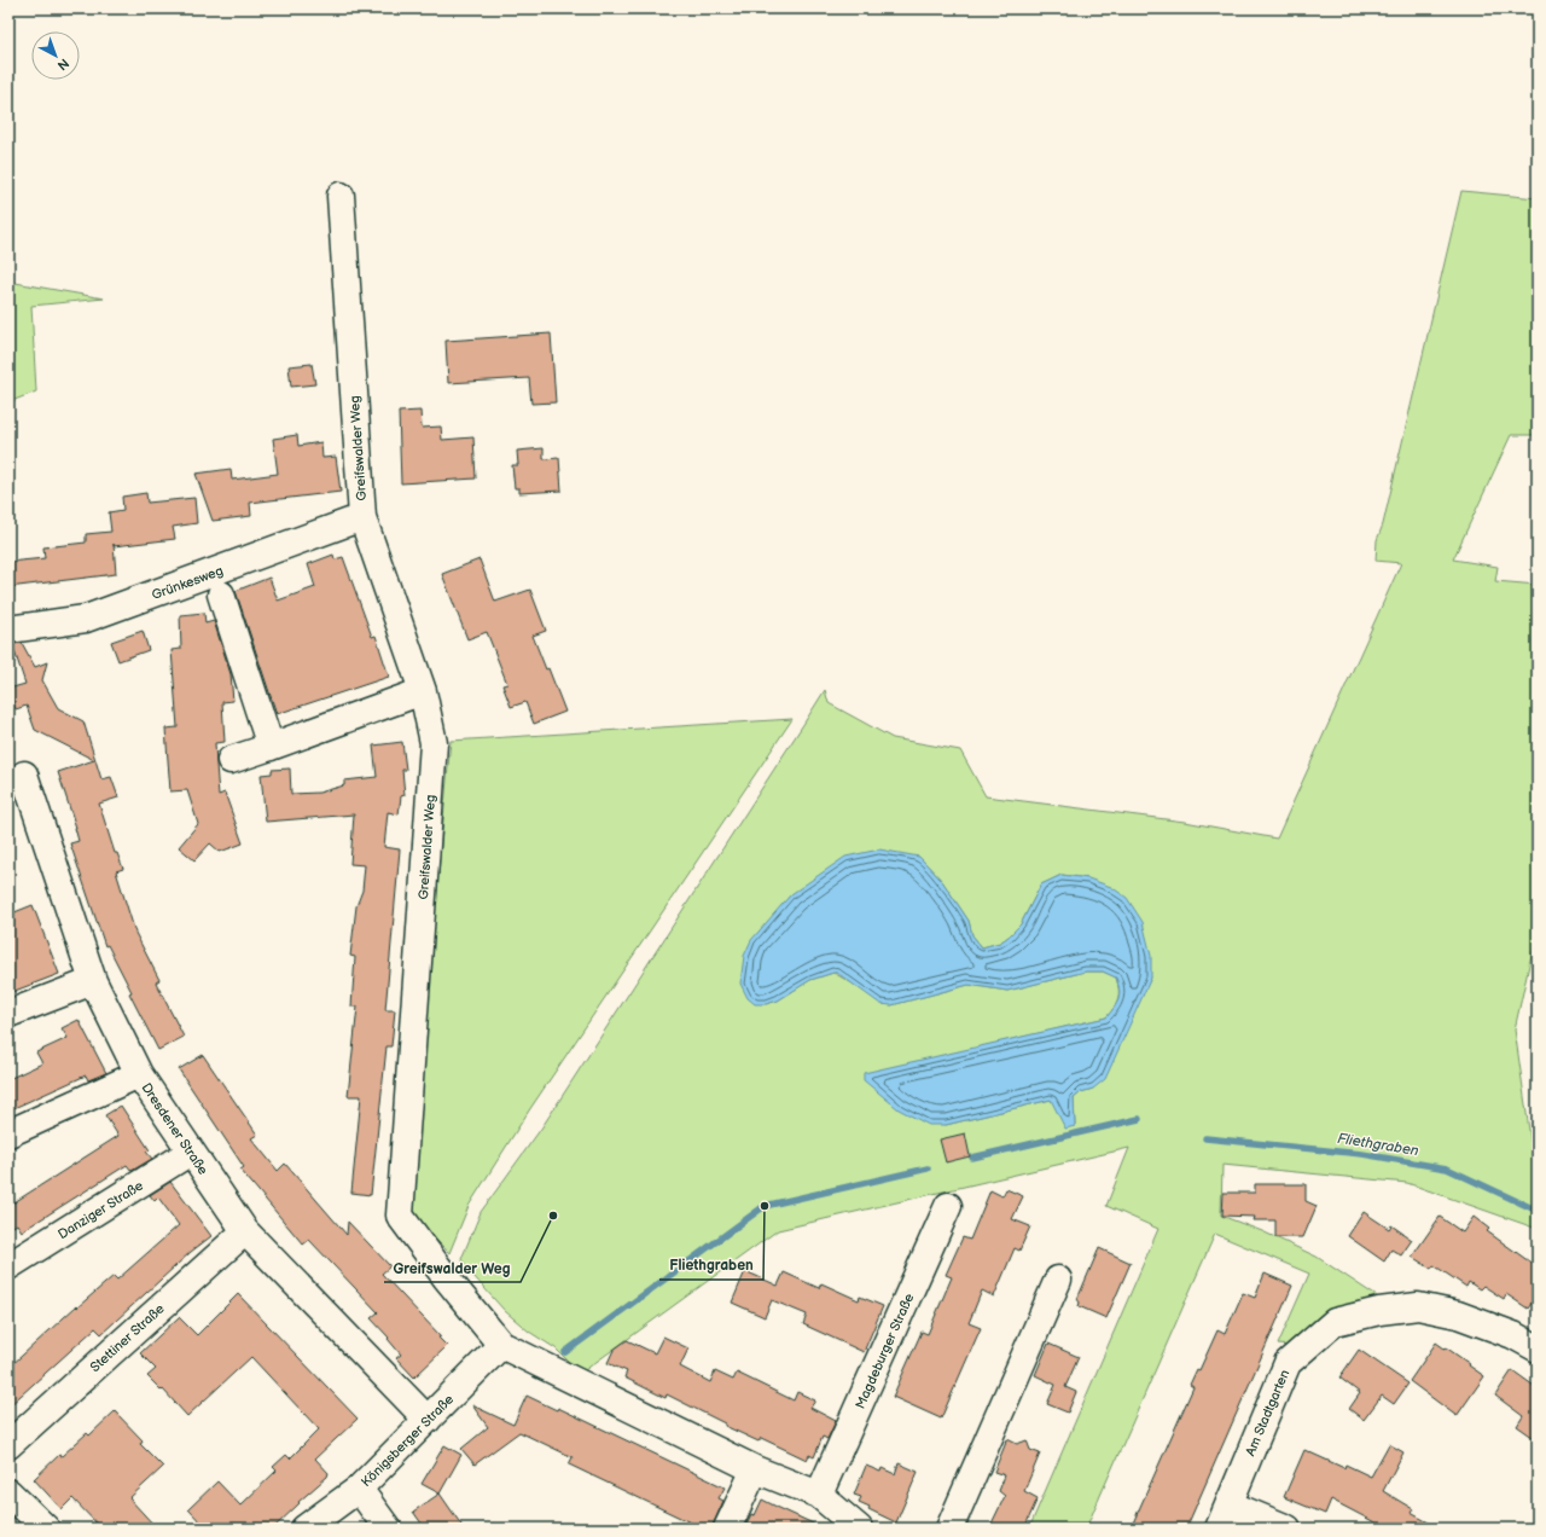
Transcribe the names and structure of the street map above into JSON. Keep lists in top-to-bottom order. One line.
{"streets":{"street":["Greifswalder Weg","Grünkesweg","Dresdener Straße","Danziger Straße","Stettiner Straße","Magdeburger Straße","Am Stadtgarten","Königsberger Straße"]},"crossings":[["Greifswalder Weg","Grünkesweg"],["Greifswalder Weg","Königsberger Straße"],["Dresdener Straße","Danziger Straße"],["Dresdener Straße","Stettiner Straße"],["Dresdener Straße","Königsberger Straße"]],"water":["Fliethgraben"],"places":["Fliethgraben","Greifswalder Weg"],"north":"bottom right"}
